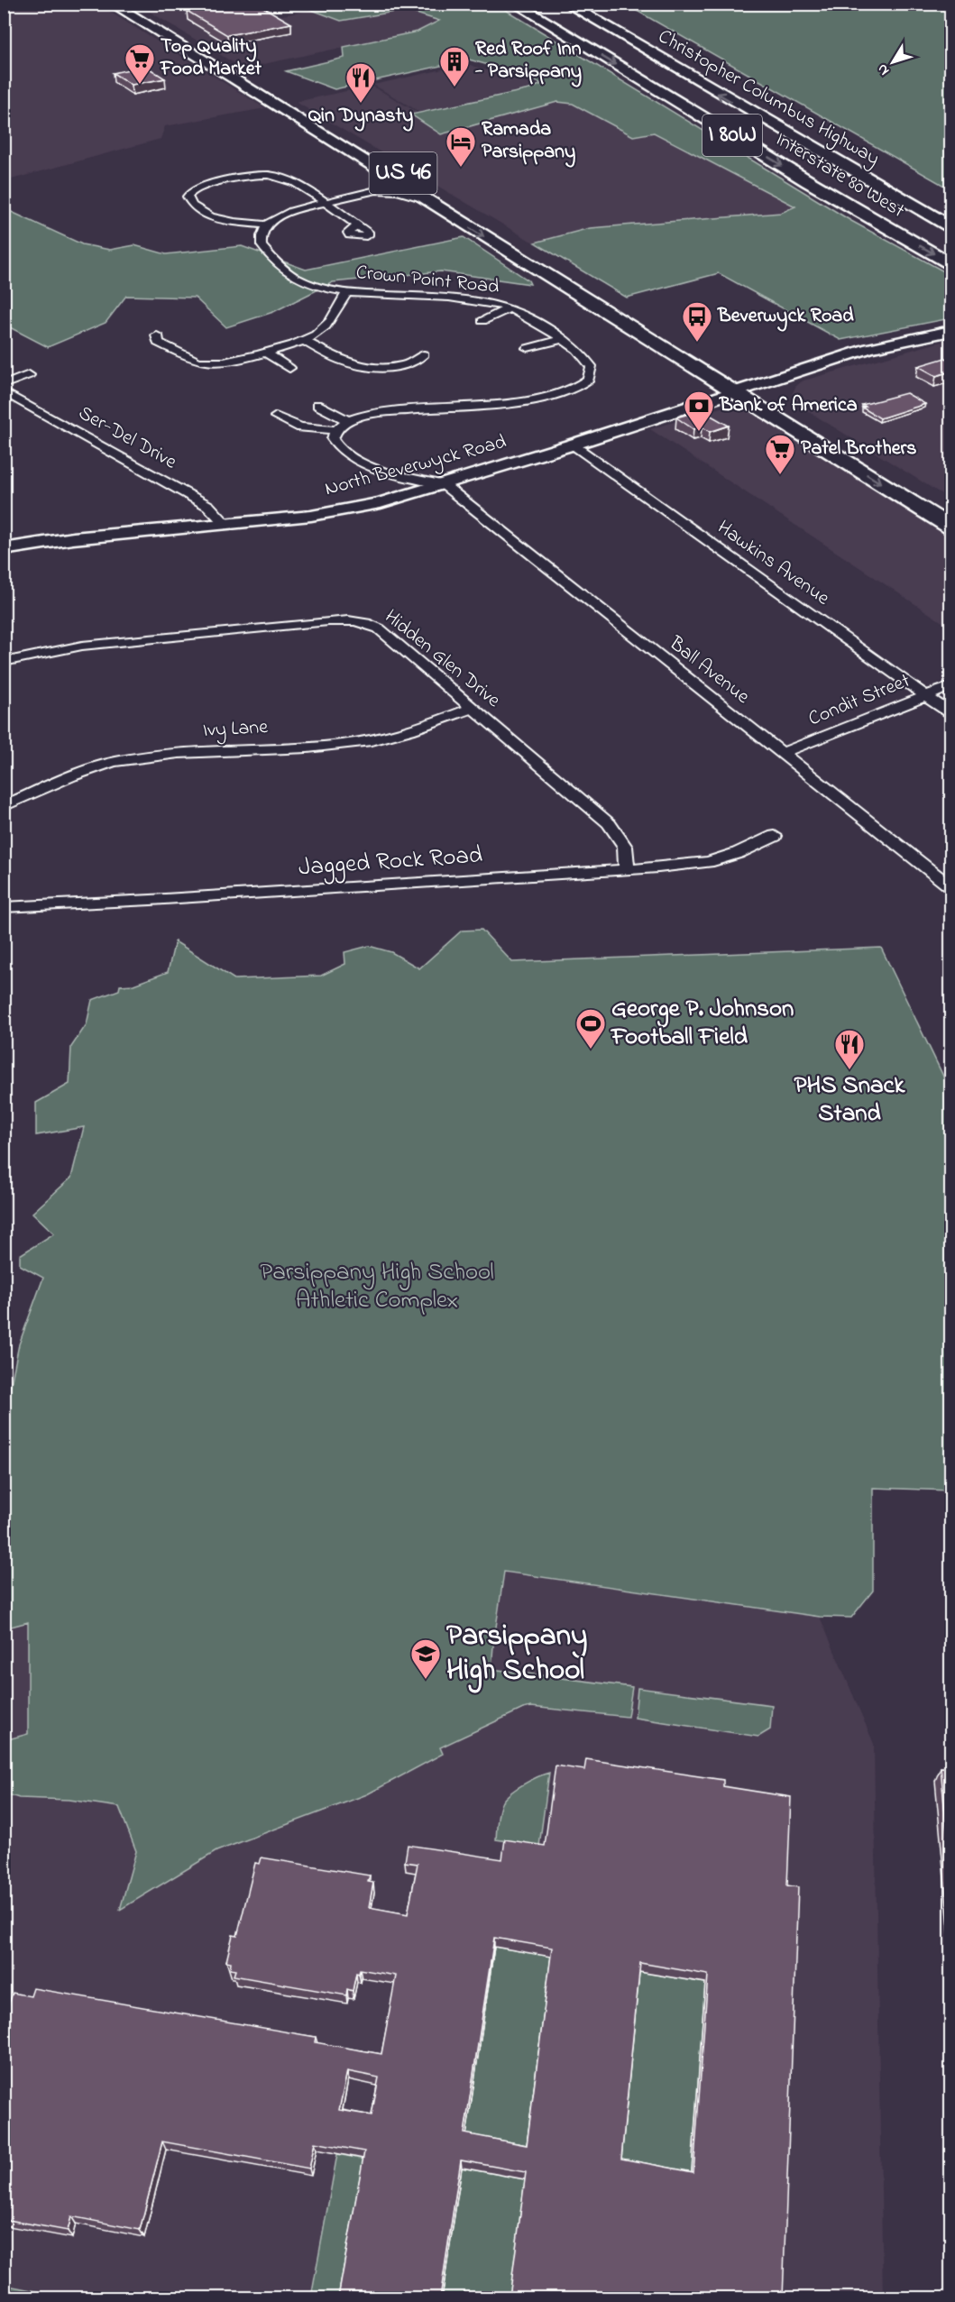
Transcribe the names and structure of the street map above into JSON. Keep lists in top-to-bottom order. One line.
{"streets":{"highway":["Christopher Columbus Highway","I 80W","US 46","Interstate 80 West"],"street":["Crown Point Road","Ser-Del Drive","North Beverwyck Road","Hawkins Avenue","Hidden Glen Drive","Ball Avenue","Condit Street","Ivy Lane","Jagged Rock Road"]},"crossings":[["US 46","North Beverwyck Road"],["Ser-Del Drive","North Beverwyck Road"],["North Beverwyck Road","Hawkins Avenue"],["North Beverwyck Road","Ball Avenue"],["Hawkins Avenue","Condit Street"],["Hidden Glen Drive","Ivy Lane"],["Hidden Glen Drive","Jagged Rock Road"],["Ball Avenue","Condit Street"]],"parks":["Parsippany High School Athletic Complex"],"places":{"supermarket":["Top Quality Food Market","Patel Brothers"],"building":["Red Roof Inn - Parsippany"],"restaurant":["Qin Dynasty","PHS Snack Stand"],"hotel":["Ramada Parsippany"],"bus stop":["Beverwyck Road"],"bank":["Bank of America"],"sports":["George P. Johnson Football Field"],"school or university":["Parsippany High School"]},"north":"bottom left"}
